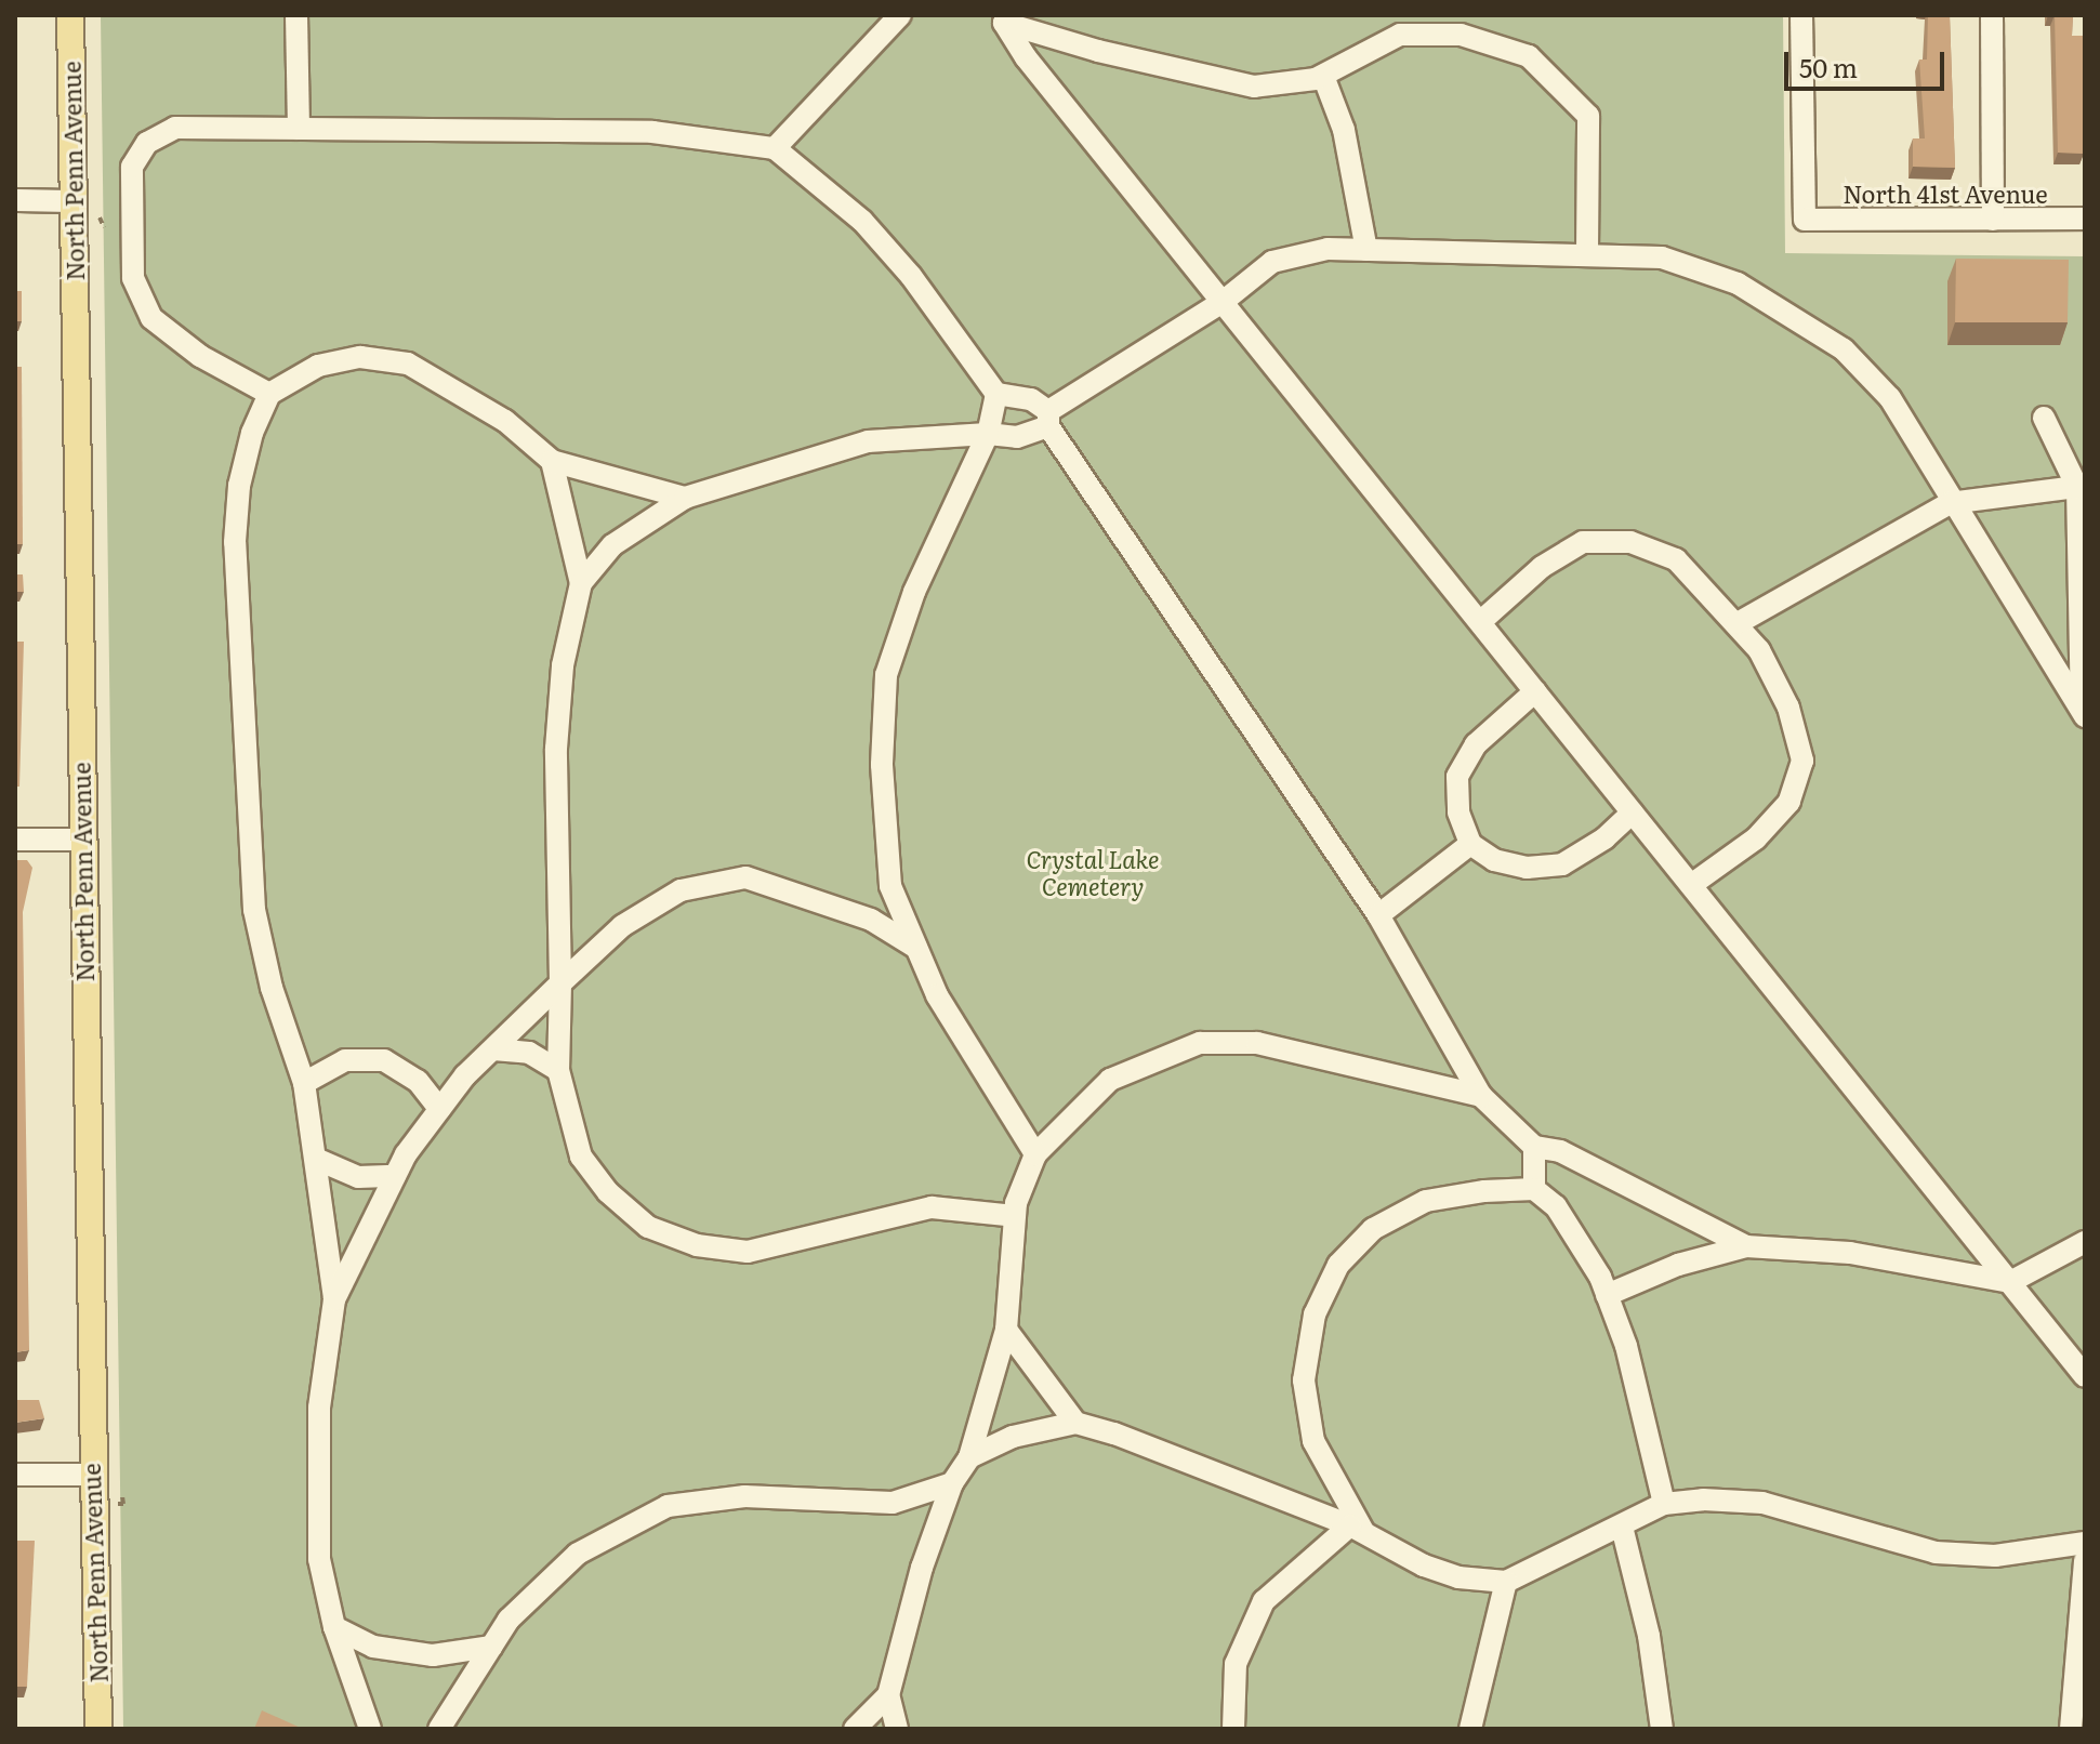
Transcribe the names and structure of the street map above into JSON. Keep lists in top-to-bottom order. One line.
{"streets":{"main road":["North Penn Avenue"],"street":["North 41st Avenue"]},"parks":["Crystal Lake Cemetery"],"scale_bar":"50 m"}
